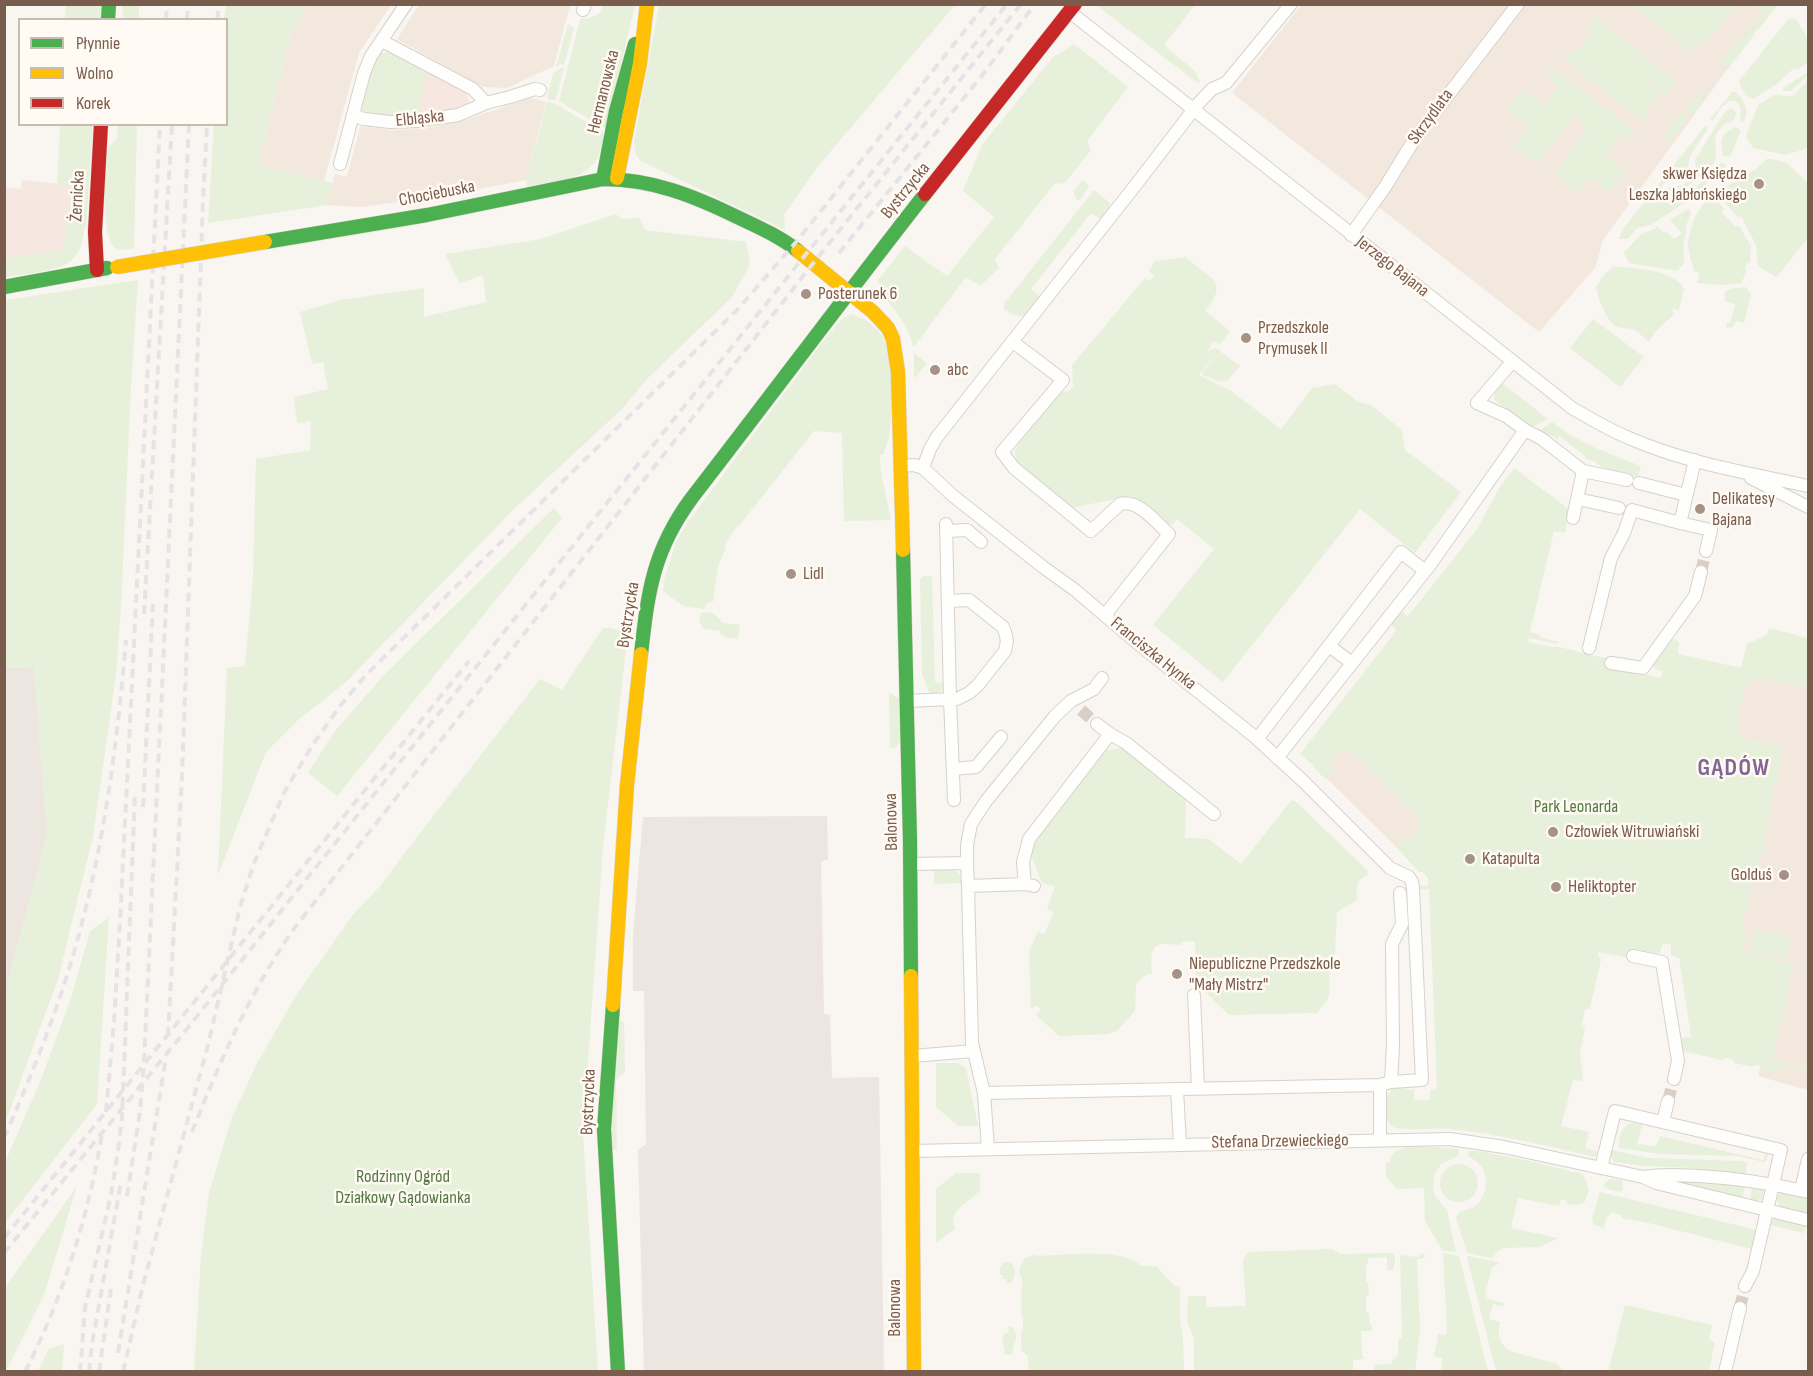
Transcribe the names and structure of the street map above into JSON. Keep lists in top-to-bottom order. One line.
{"streets":{"street":["Hermanowska","Skrzydlata","Elbląska","Bystrzycka","Chociebuska","Żernicka","Jerzego Bajana","Franciszka Hynka","Balonowa","Stefana Drzewieckiego"]},"crossings":[["Hermanowska","Chociebuska"],["Skrzydlata","Jerzego Bajana"],["Bystrzycka","Chociebuska"],["Bystrzycka","Jerzego Bajana"],["Bystrzycka","Balonowa"],["Chociebuska","Żernicka"],["Chociebuska","Balonowa"],["Balonowa","Stefana Drzewieckiego"]],"districts":["GĄDÓW"],"parks":["Park Leonarda","Rodzinny Ogród Działkowy Gądowianka"],"places":["skwer Księdza Leszka Jabłońskiego","Posterunek 6","Przedszkole Prymusek II","abc","Delikatesy Bajana","Lidl","Człowiek Witruwiański","Katapulta","Golduś","Heliktopter","Niepubliczne Przedszkole \"Mały Mistrz\""],"legend":["Płynnie","Wolno","Korek"]}
